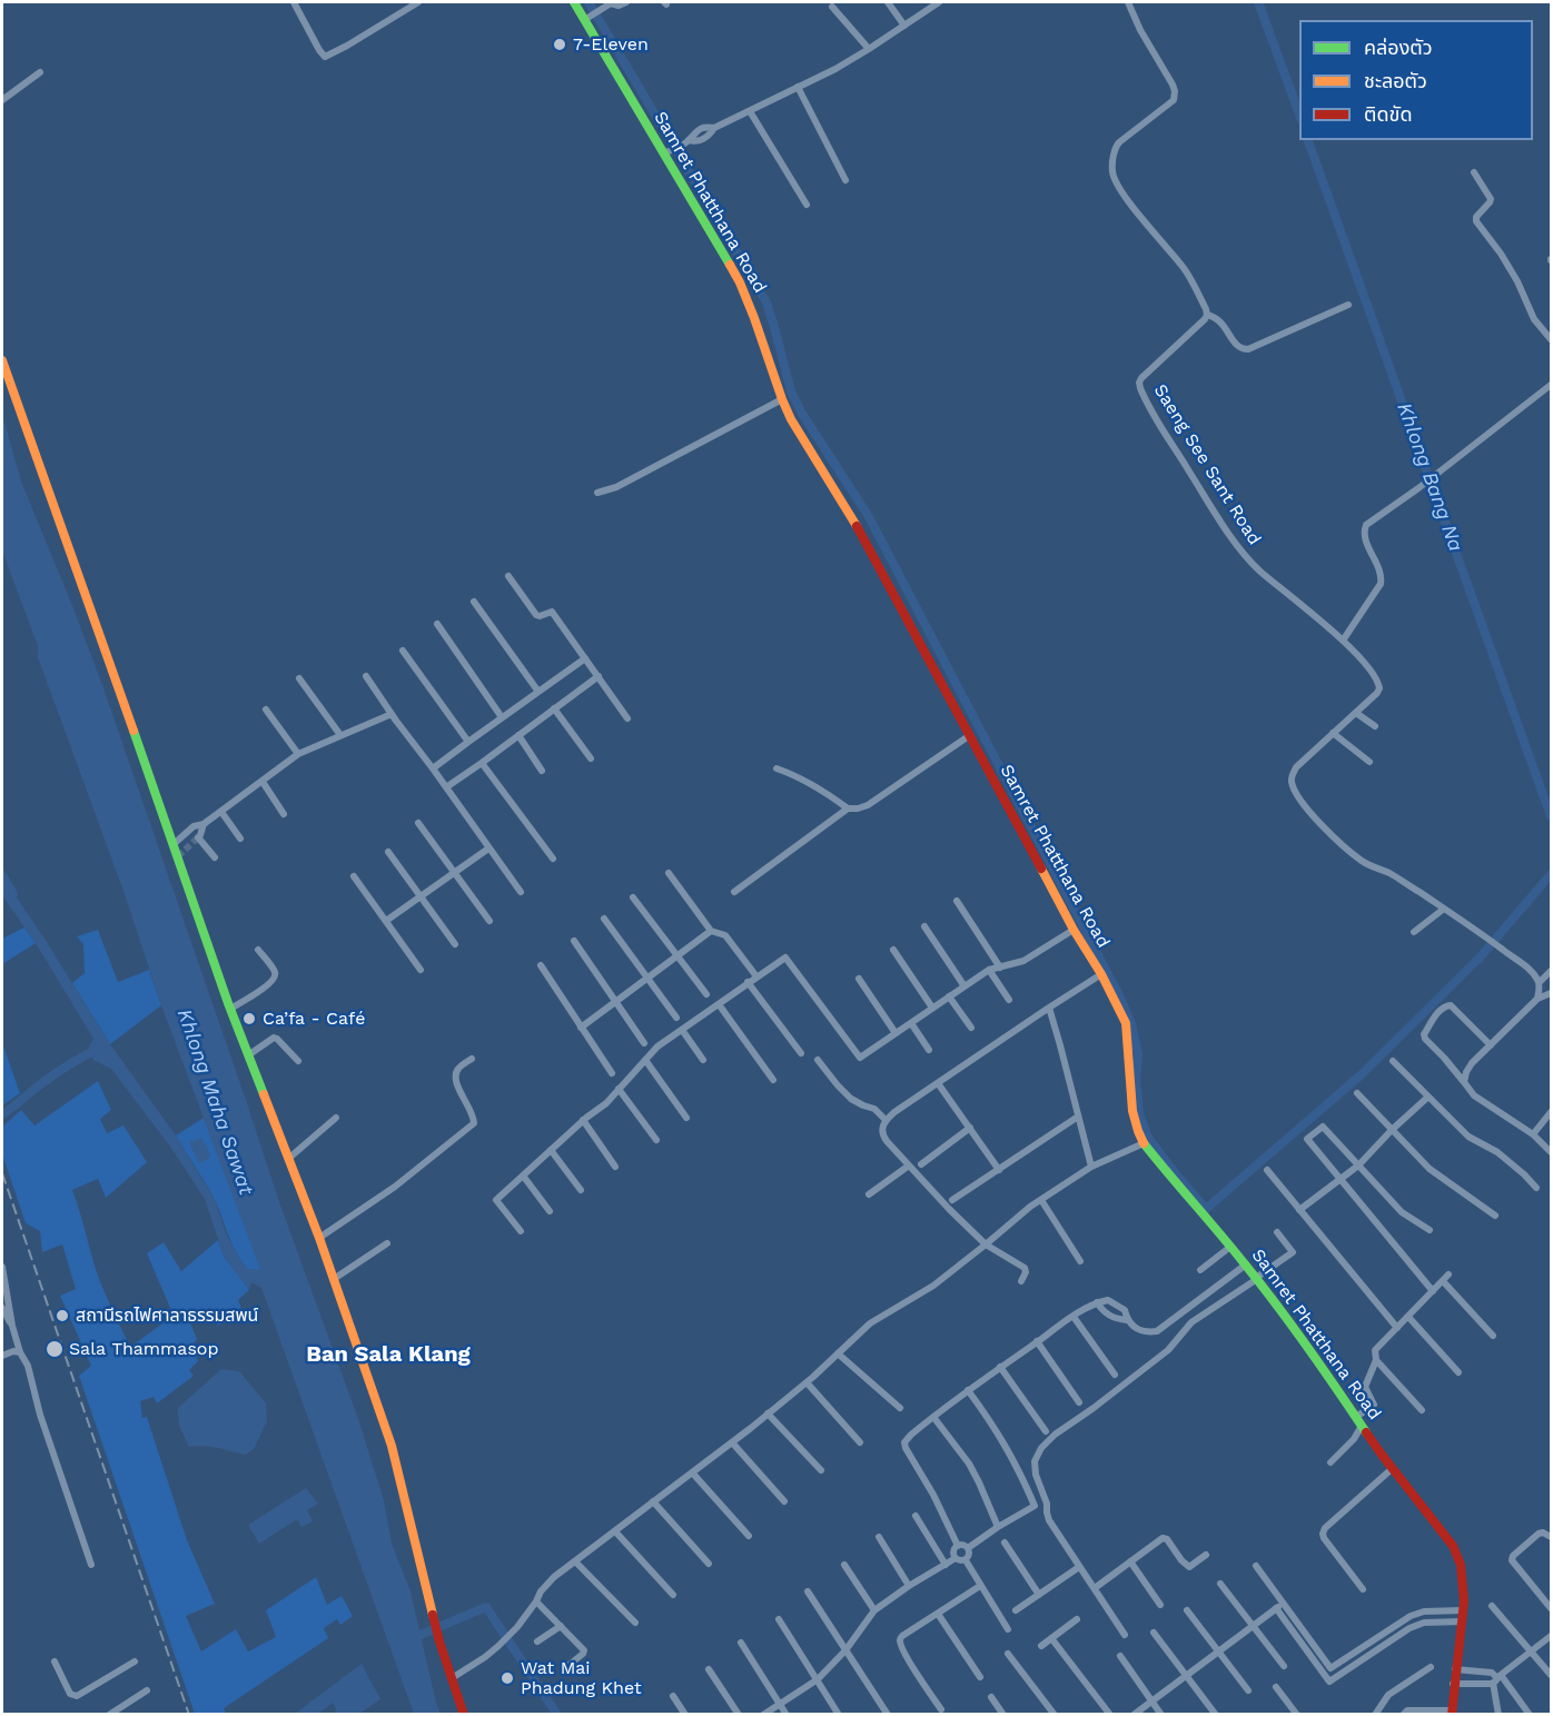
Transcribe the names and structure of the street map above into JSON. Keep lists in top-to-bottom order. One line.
{"streets":{"street":["Samret Phatthana Road","Saeng See Sant Road"]},"districts":["Ban Sala Klang"],"water":["Khlong Bang Na","Khlong Maha Sawat"],"places":["7-Eleven","Ca’fa - Café","สถานีรถไฟศาลาธรรมสพน์","Sala Thammasop","Wat Mai Phadung Khet"],"legend":["คล่องตัว","ชะลอตัว","ติดขัด"]}
